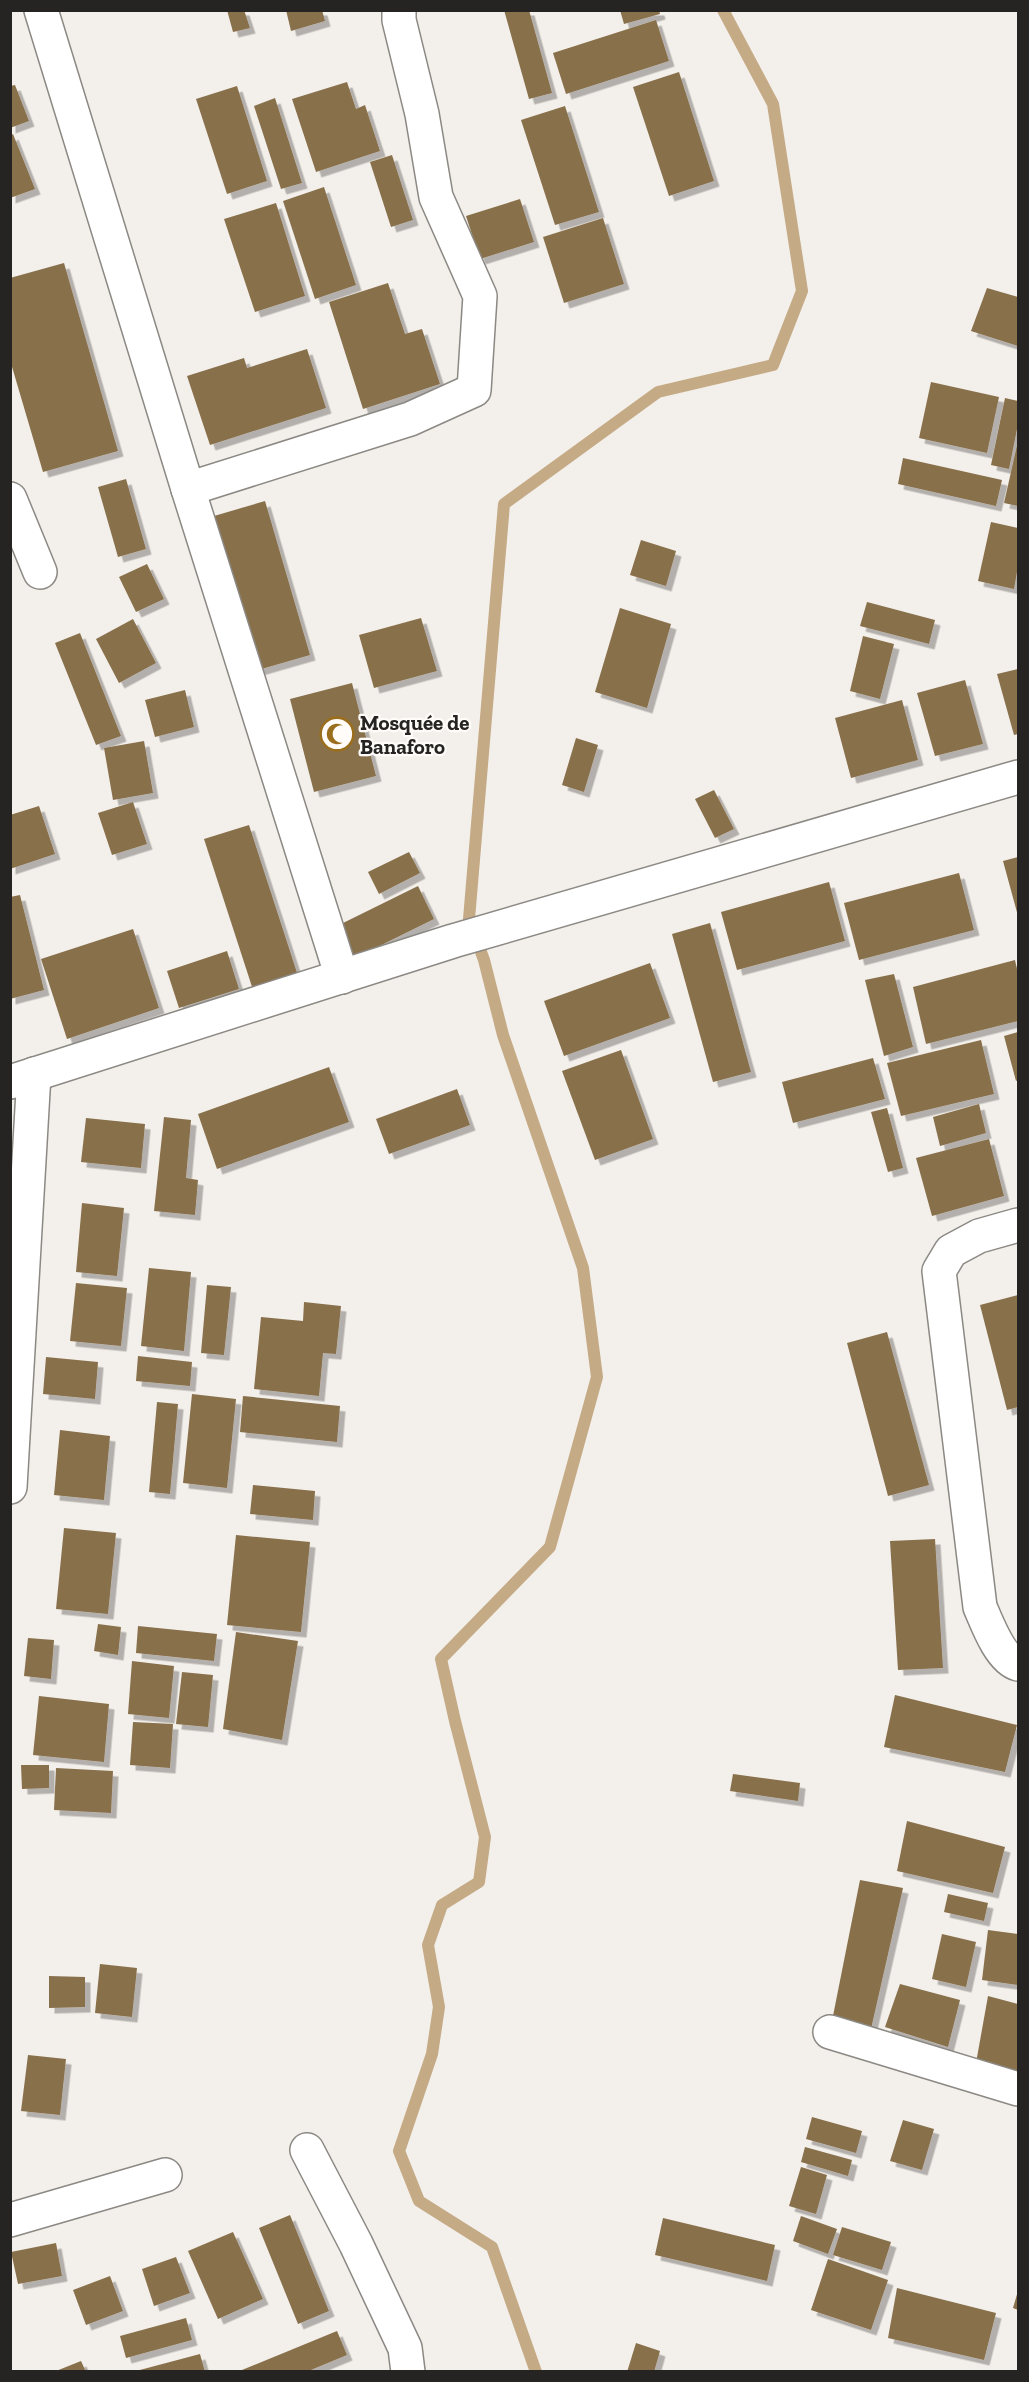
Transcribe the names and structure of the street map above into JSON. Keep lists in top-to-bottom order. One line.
{"places":{"mosque":["Mosquée de Banaforo"]}}
